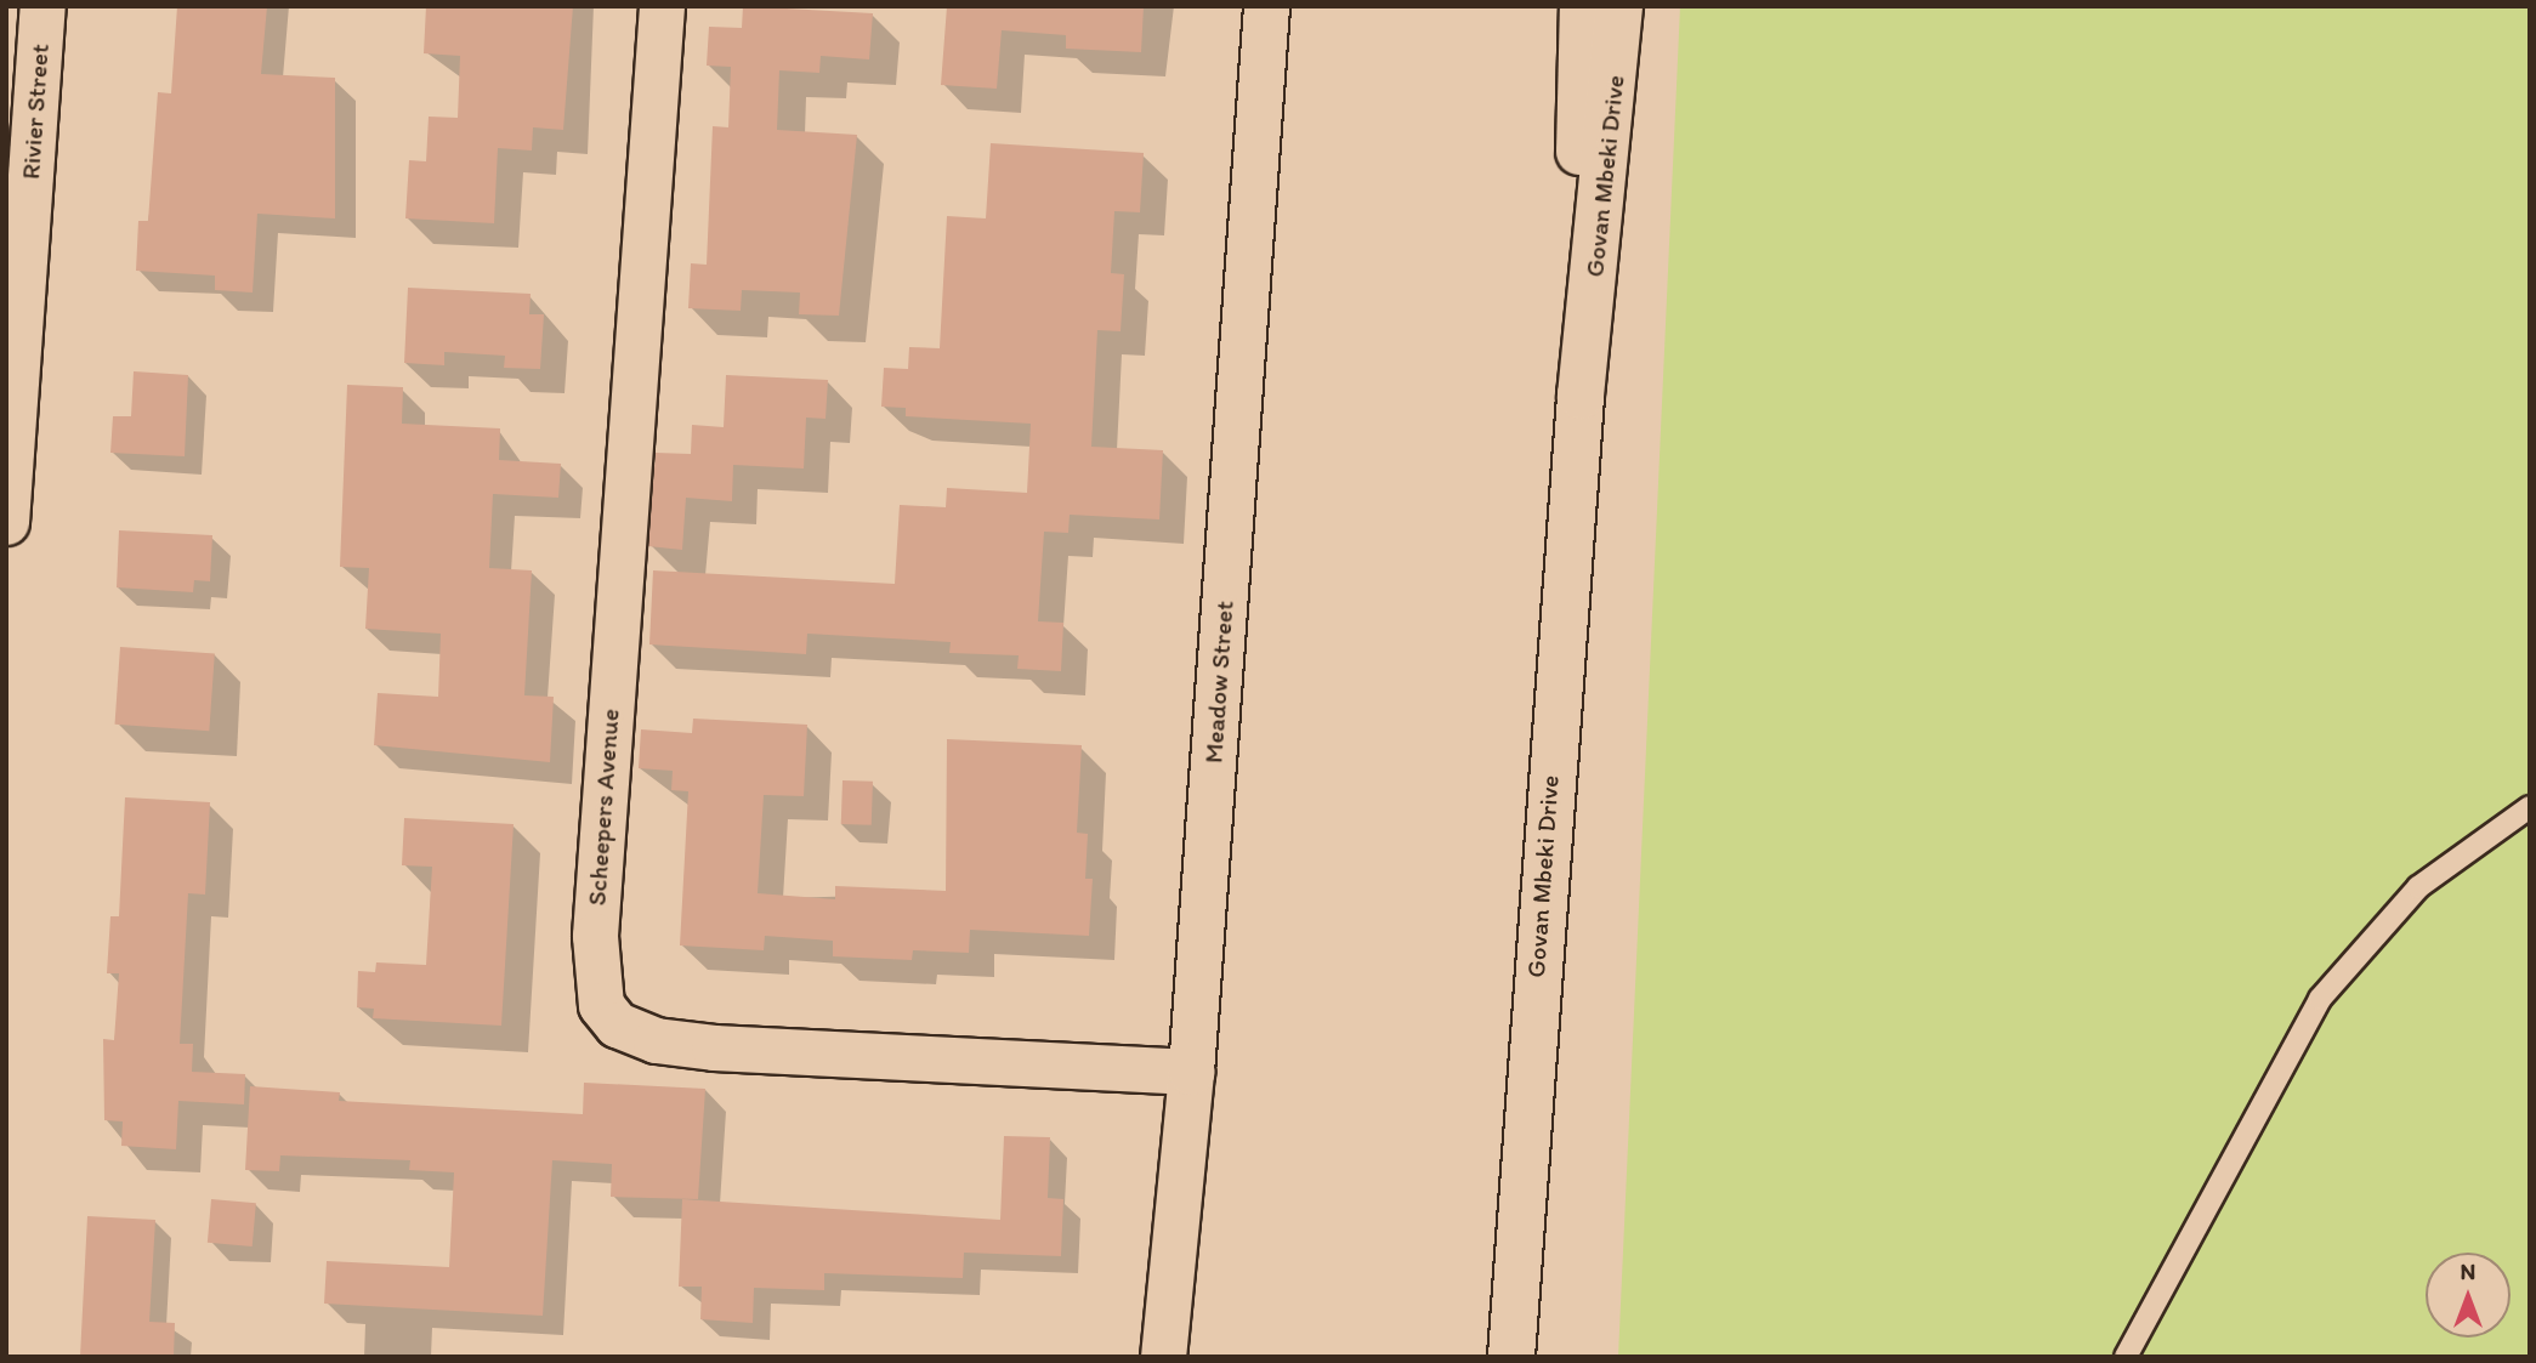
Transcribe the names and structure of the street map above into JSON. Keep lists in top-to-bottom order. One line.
{"streets":{"main road":["Govan Mbeki Drive"],"street":["Rivier Street","Meadow Street","Scheepers Avenue"]},"crossings":[["Meadow Street","Scheepers Avenue"]],"north":"top"}
